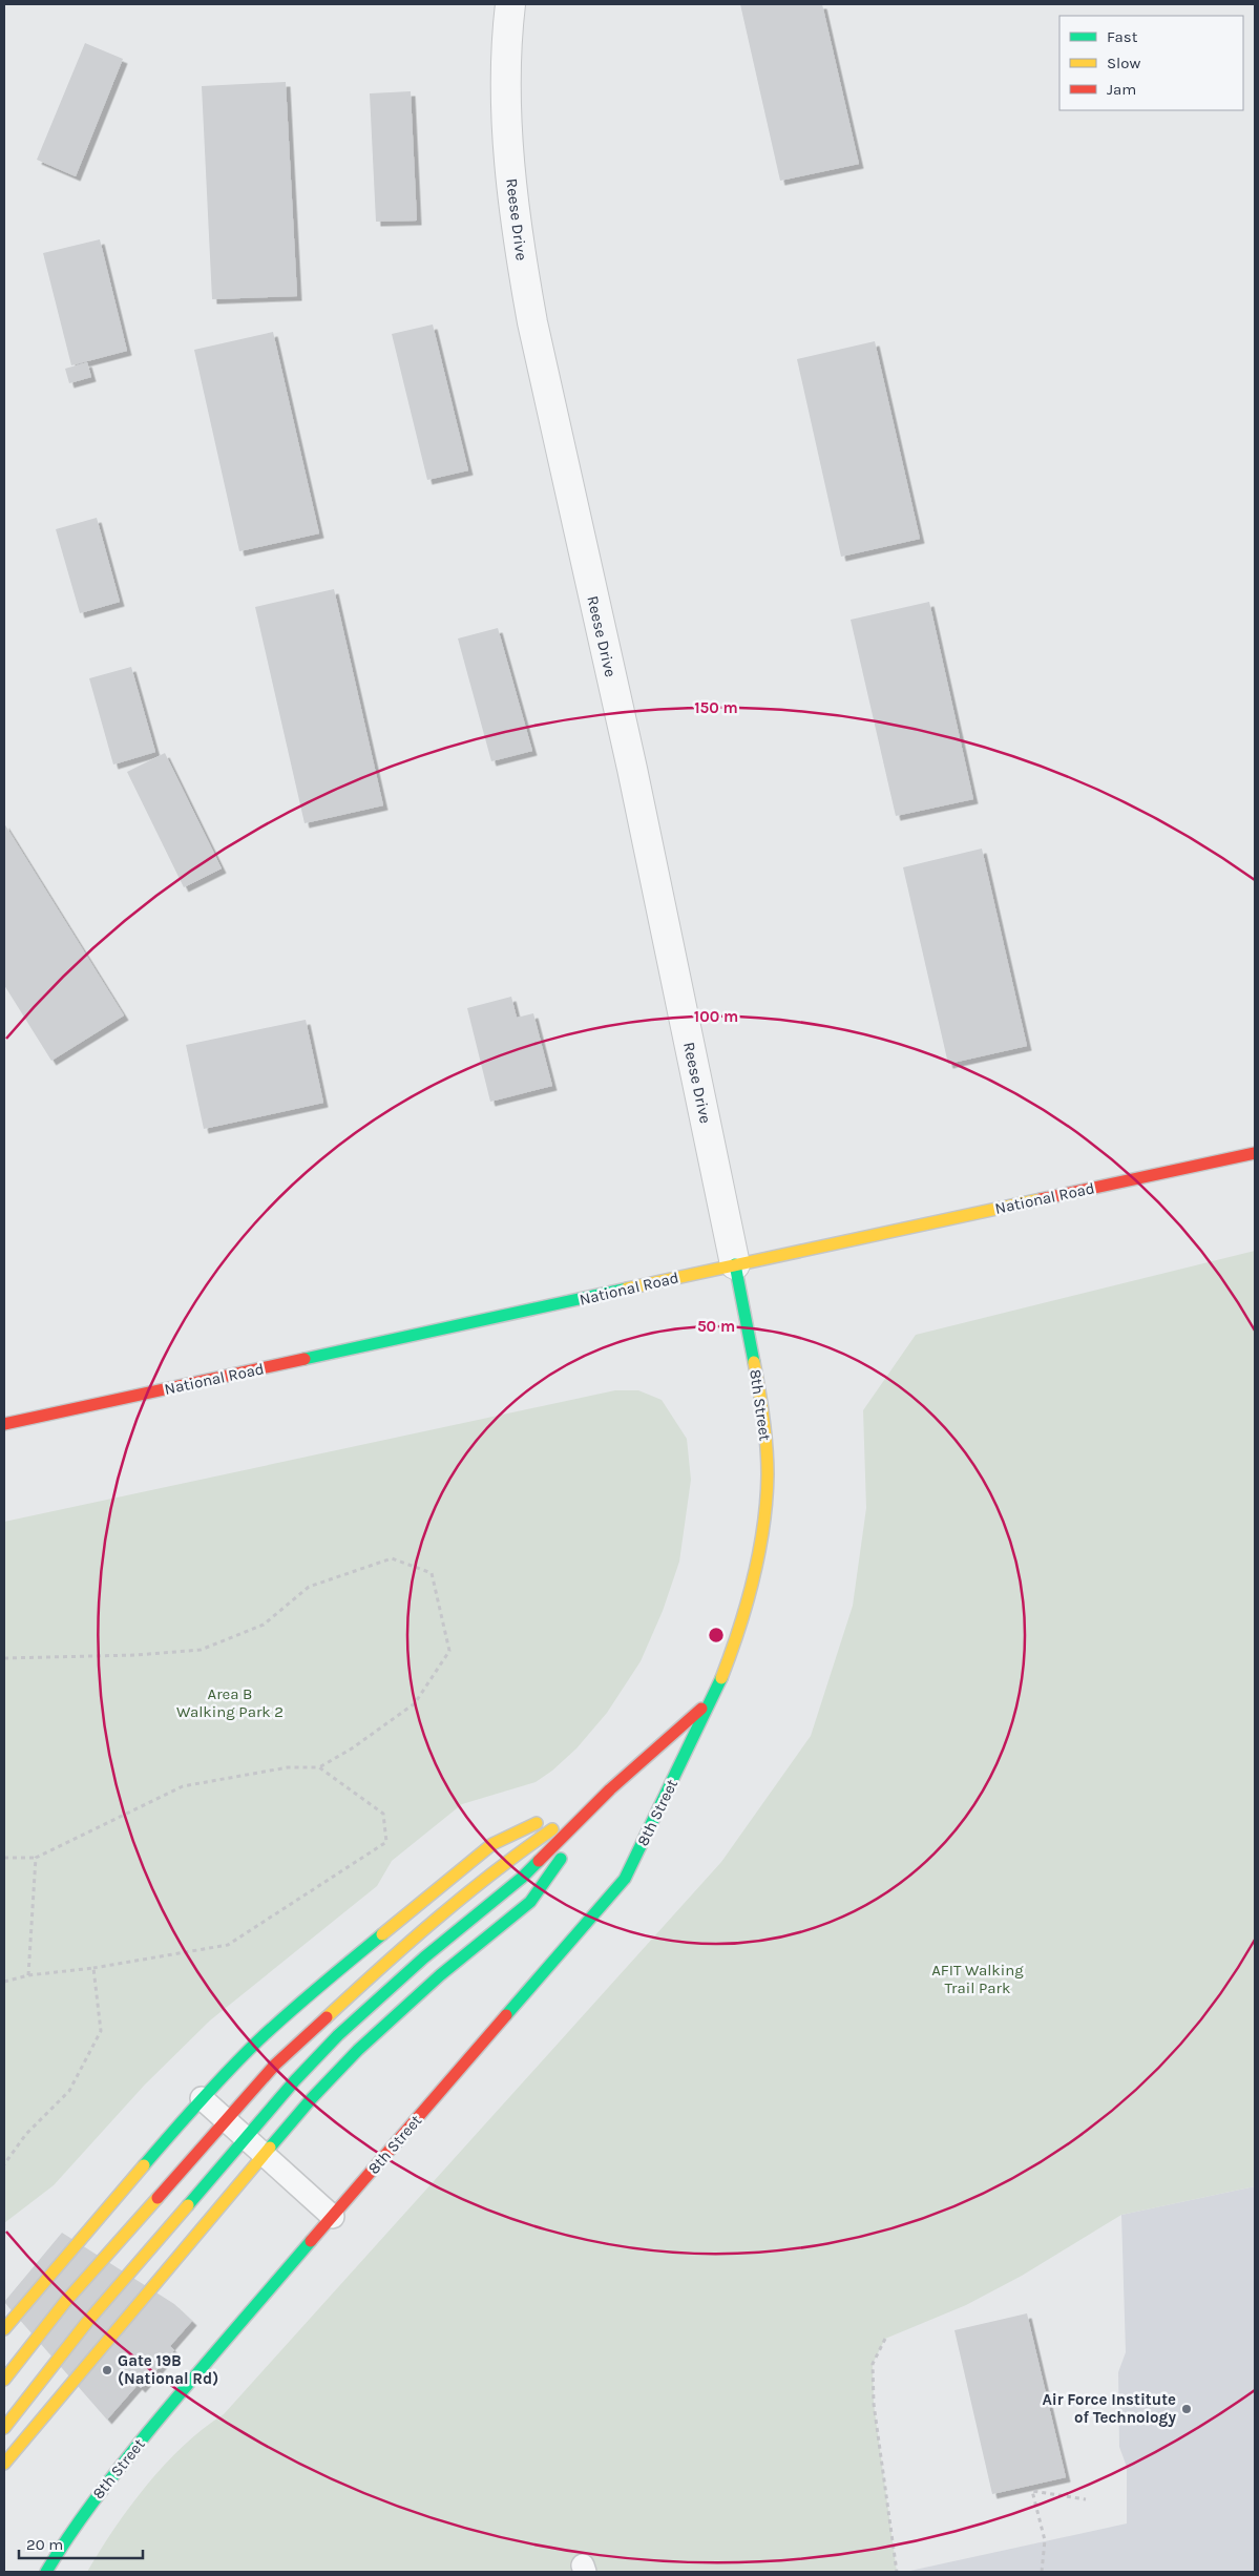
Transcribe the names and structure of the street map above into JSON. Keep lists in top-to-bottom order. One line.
{"streets":{"street":["Reese Drive","National Road","8th Street"]},"crossings":[["Reese Drive","National Road"],["Reese Drive","8th Street"],["National Road","8th Street"]],"parks":["Area B Walking Park 2","AFIT Walking Trail Park"],"places":["Gate 19B (National Rd)","Air Force Institute of Technology"],"legend":["Fast","Slow","Jam"],"scale_bar":"20 m","rings":["150 m","100 m","50 m"]}
